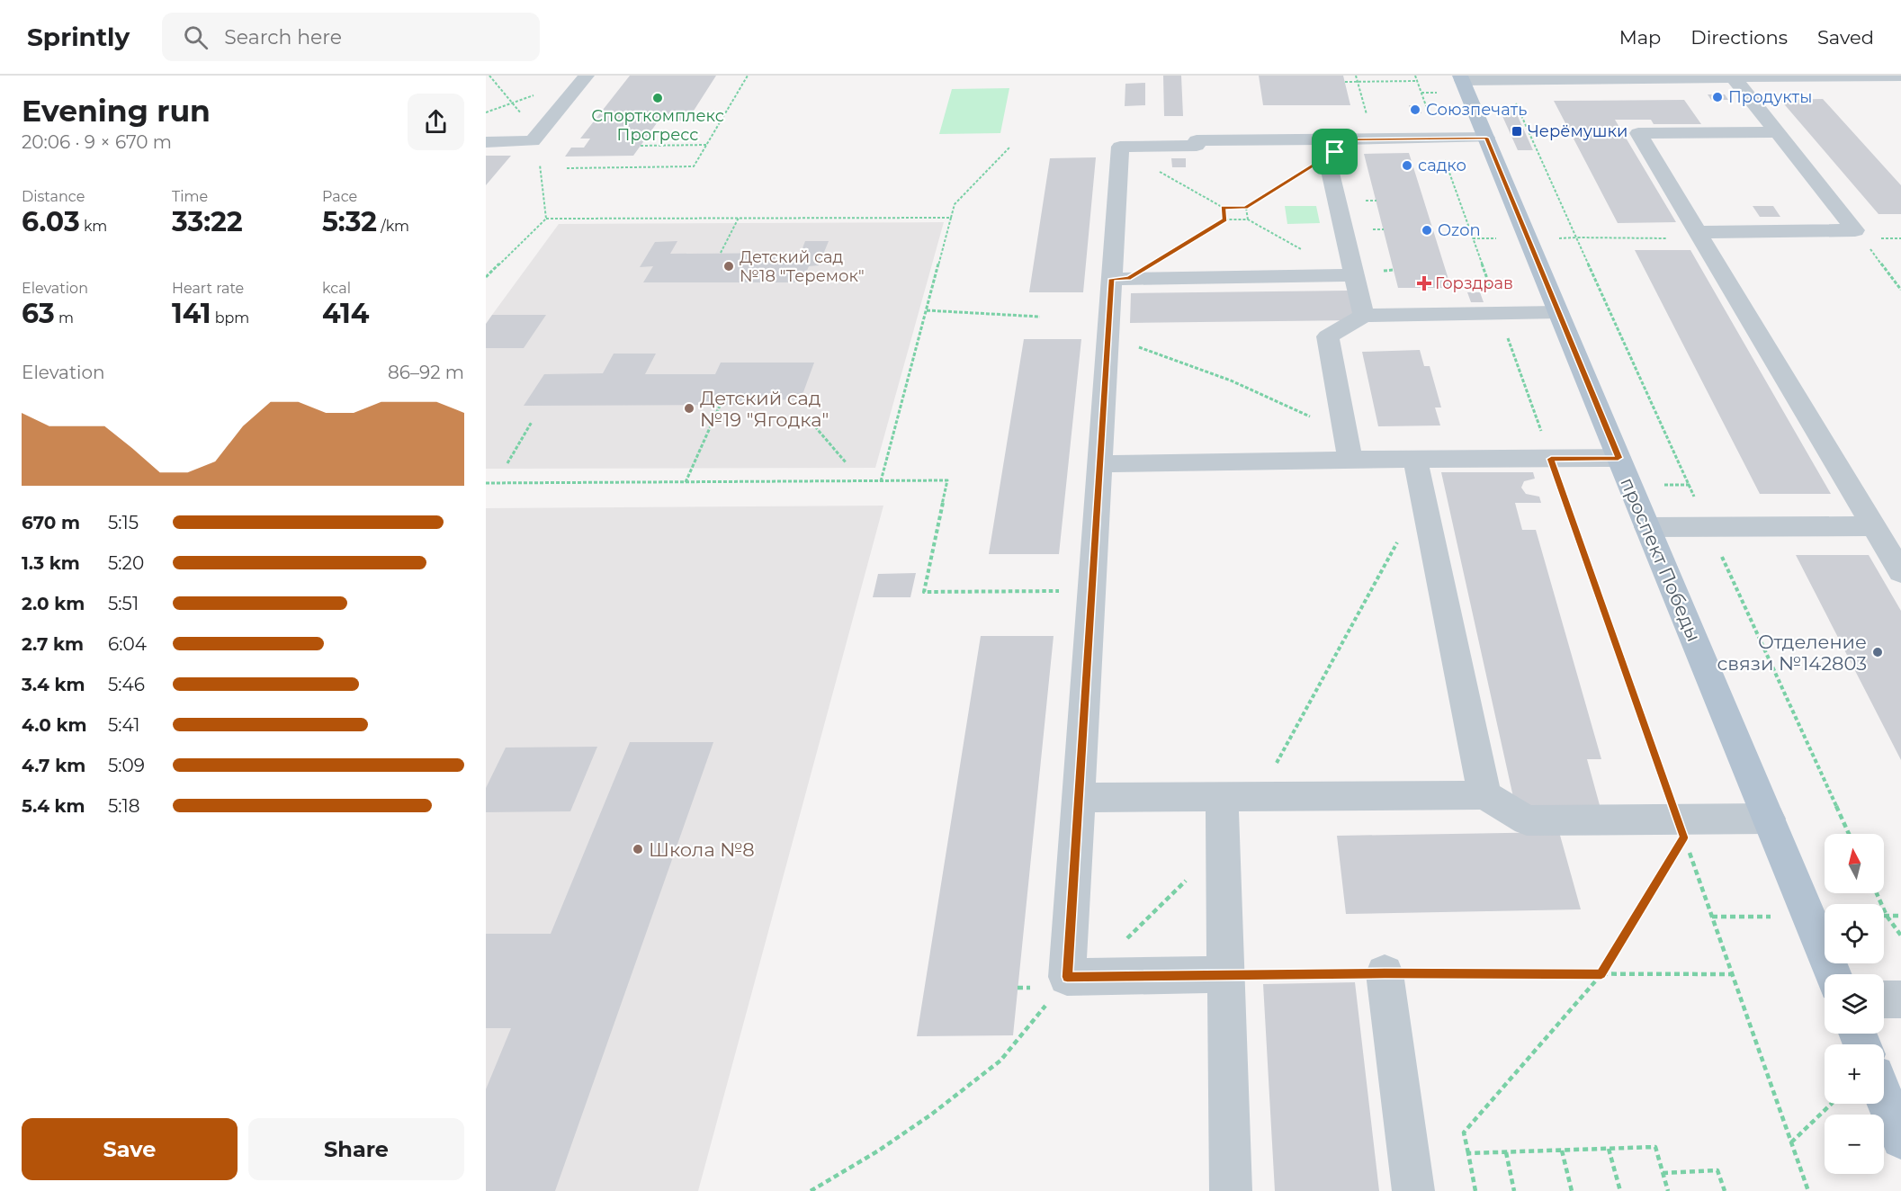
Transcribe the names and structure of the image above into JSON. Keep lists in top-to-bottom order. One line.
{"streets":{"main road":["проспект Победы"]},"places":{"other":["Продукты","Спорткомплекс Прогресс","Союзпечать","садко","Ozon","Детский сад №18 \"Теремок\"","Детский сад №19 \"Ягодка\"","Отделение связи №142803","Школа №8"],"transit":["Черёмушки"],"health":["Горздрав"]},"north":"top","page":{"header":"Sprintly","search":"Search here","nav":["Map","Directions","Saved"],"heading":["Evening run","20:06 · 9 × 670 m"],"stats":[["Distance","6.03 km"],["Time","33:22"],["Pace","5:32 /km"],["Elevation","63 m"],["Heart rate","141 bpm"],["kcal","414"]],"chart":["Elevation","86–92 m"],"list":[{"name":"670 m","note":"5:15"},{"name":"1.3 km","note":"5:20"},{"name":"2.0 km","note":"5:51"},{"name":"2.7 km","note":"6:04"},{"name":"3.4 km","note":"5:46"},{"name":"4.0 km","note":"5:41"},{"name":"4.7 km","note":"5:09"},{"name":"5.4 km","note":"5:18"}],"map_buttons":["+","−"],"buttons":["Save","Share"]}}
